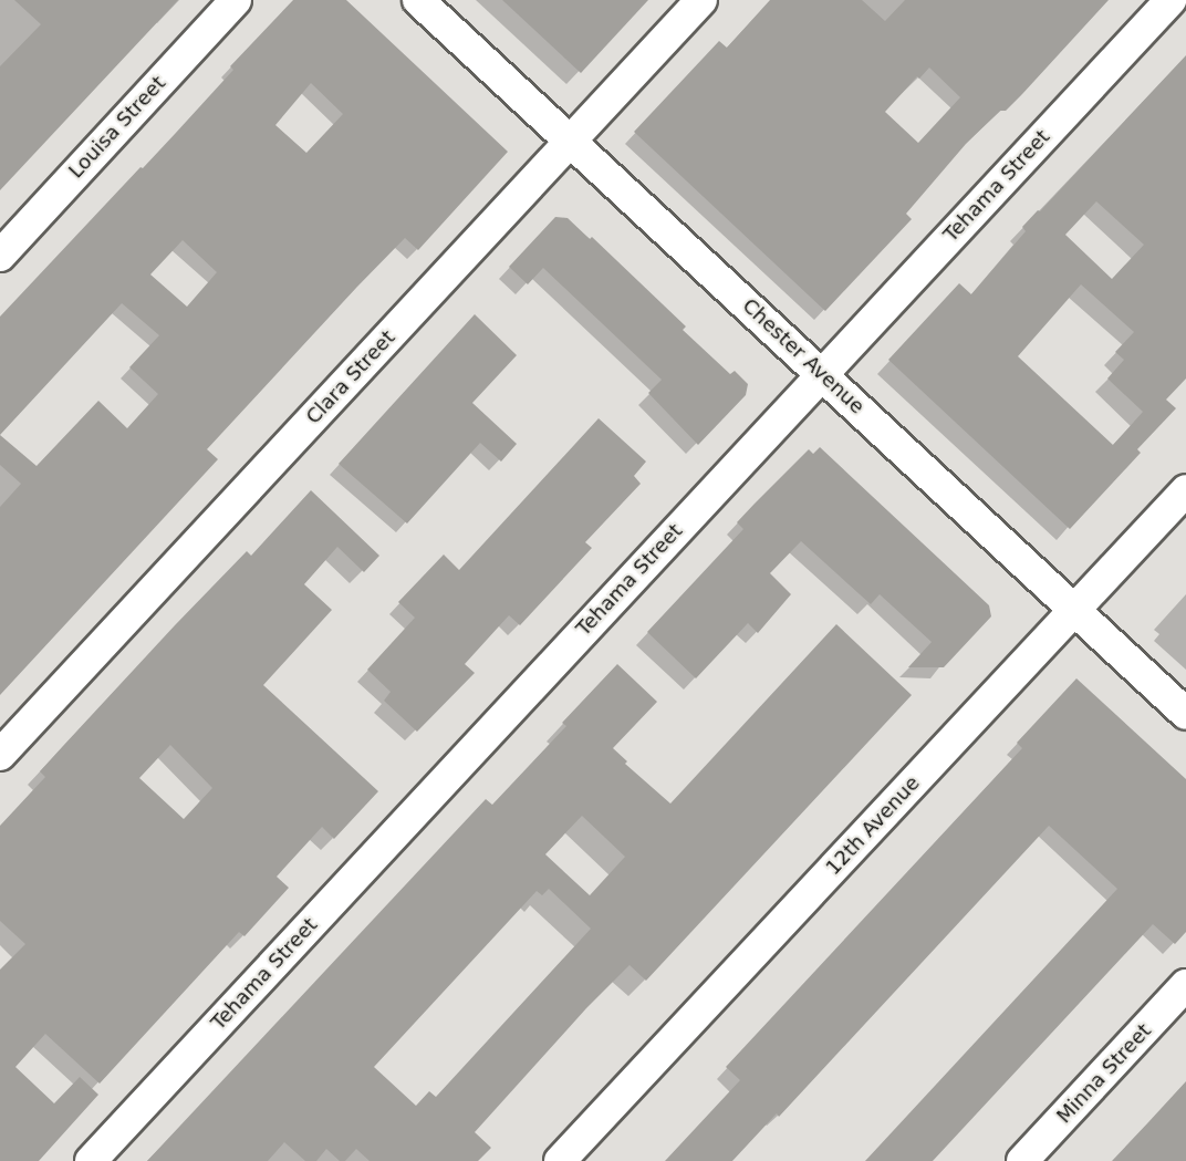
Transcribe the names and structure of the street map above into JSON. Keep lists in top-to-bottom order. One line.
{"streets":{"street":["Louisa Street","Tehama Street","Chester Avenue","Clara Street","12th Avenue","Minna Street"]},"crossings":[["Tehama Street","Chester Avenue"],["Chester Avenue","Clara Street"],["Chester Avenue","12th Avenue"]]}
